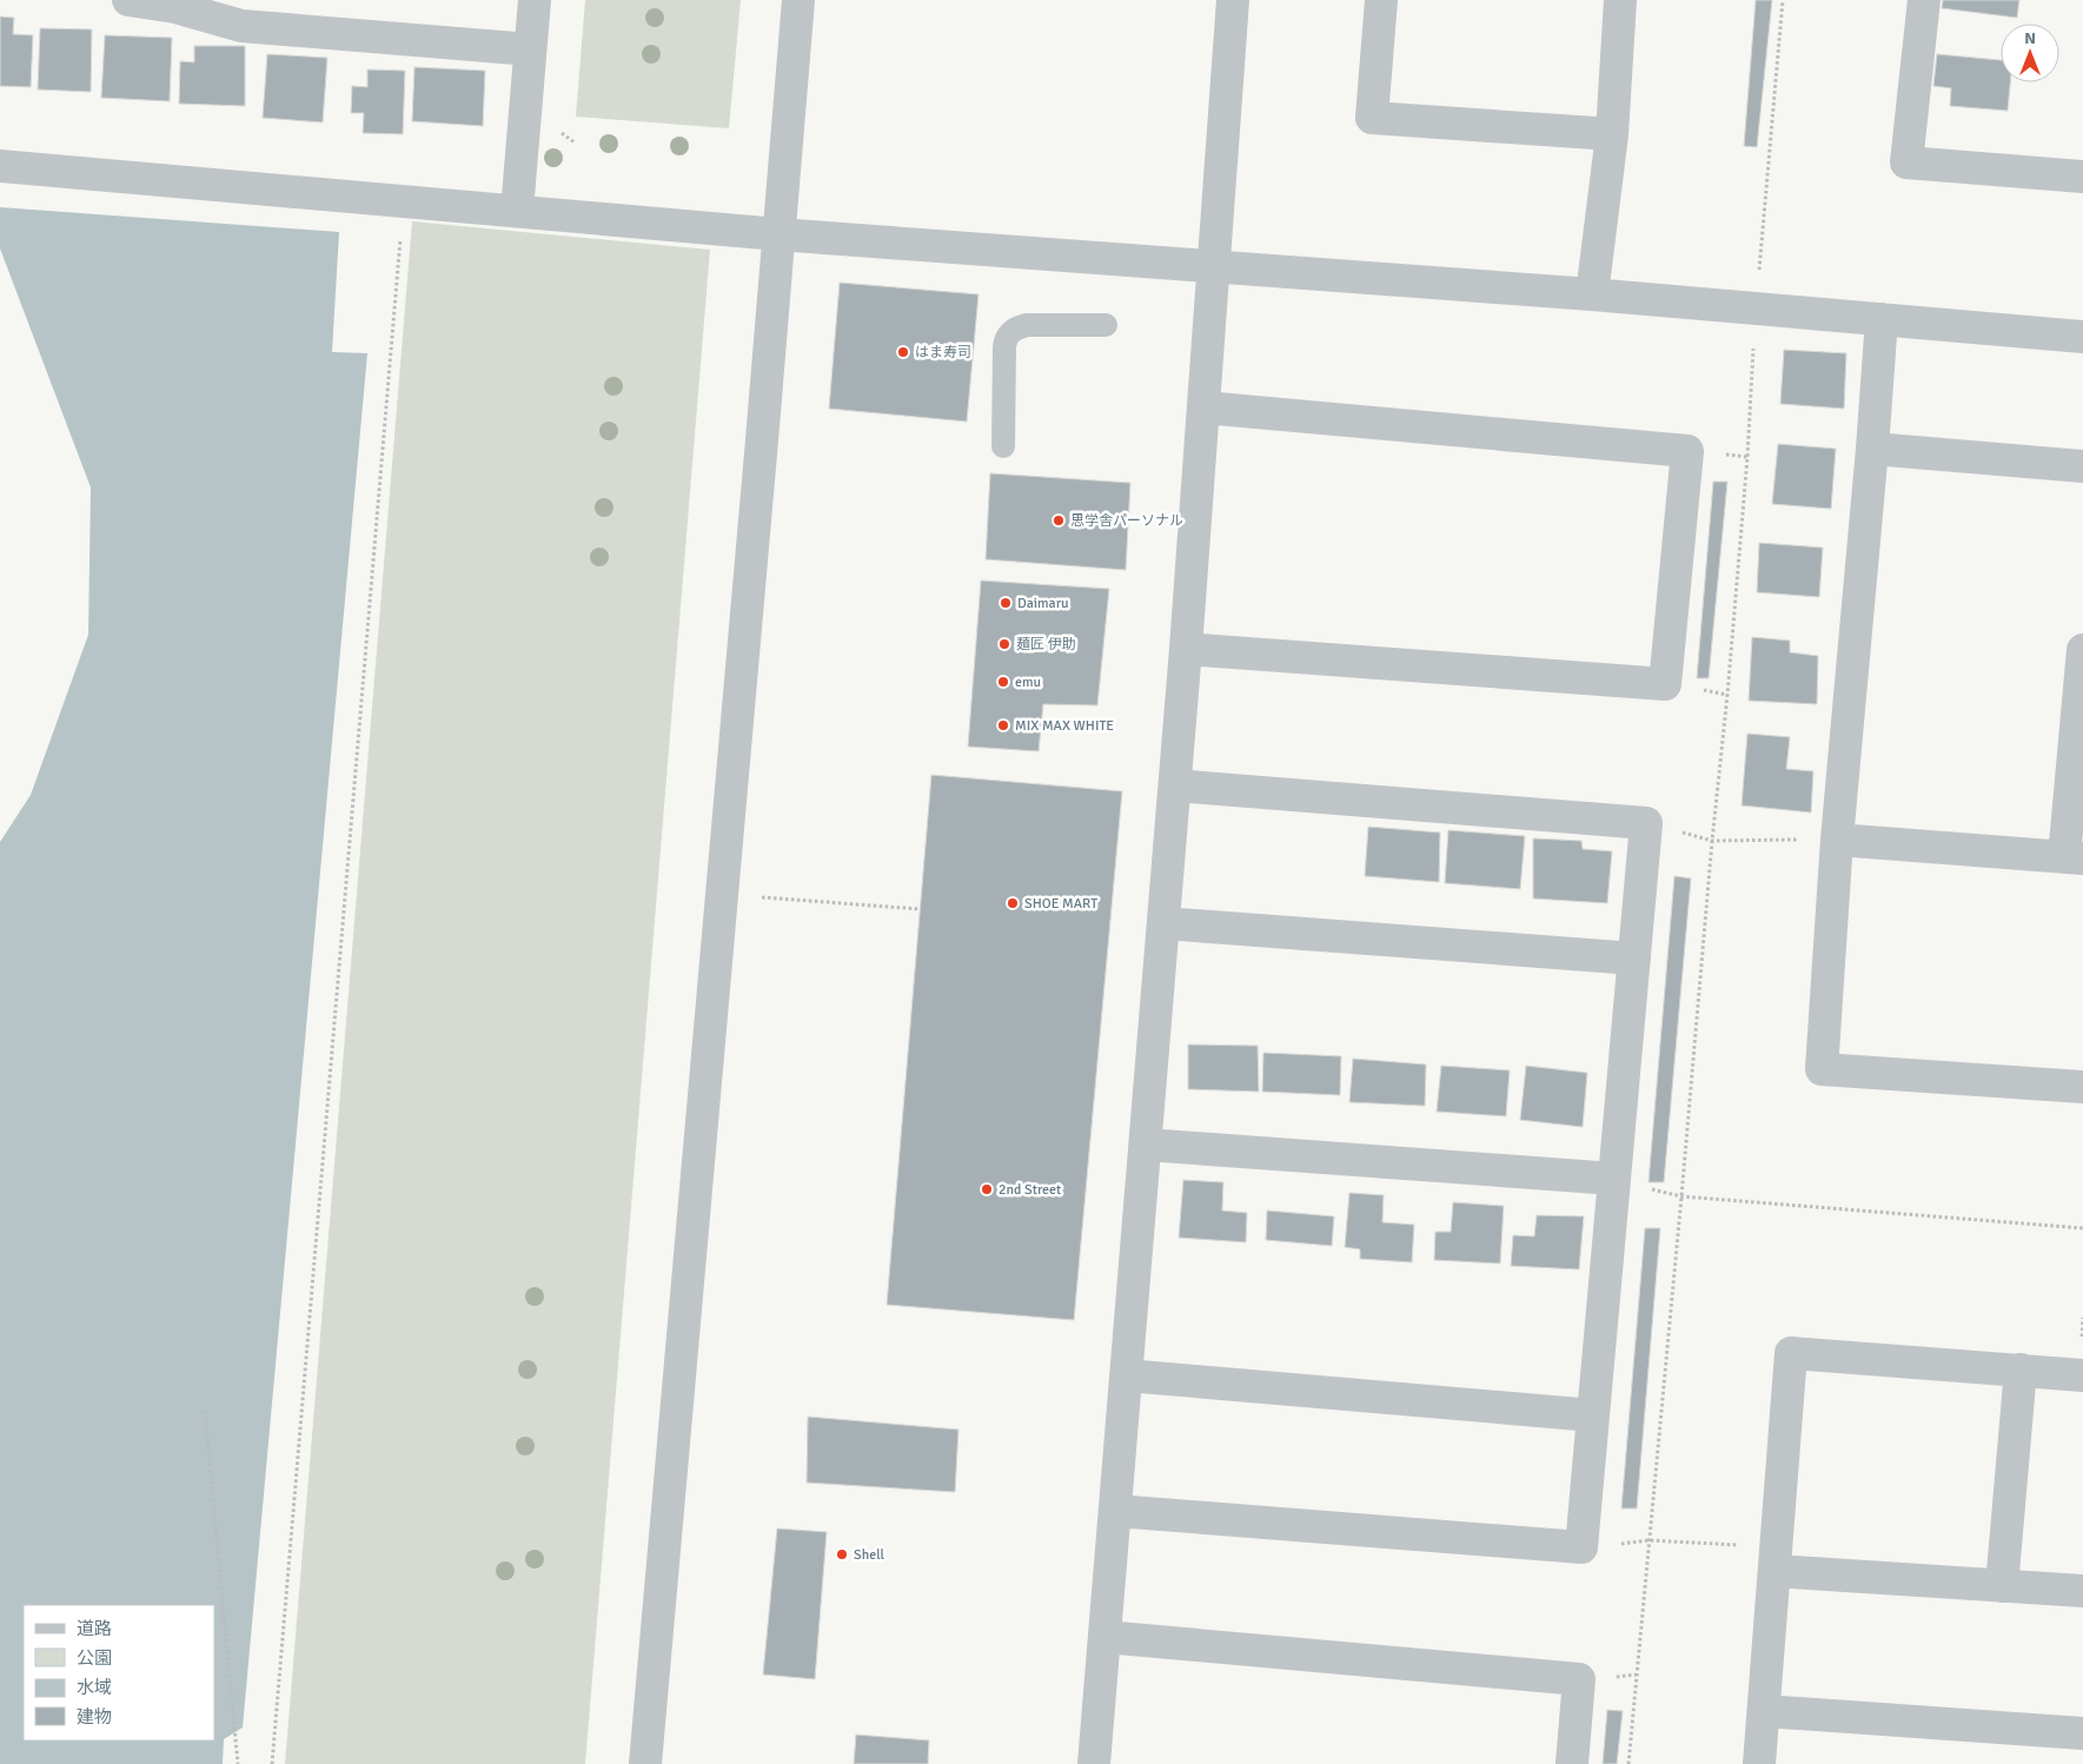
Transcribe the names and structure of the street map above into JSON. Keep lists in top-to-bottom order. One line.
{"places":["はま寿司","思学舎パーソナル","Daimaru","麺匠 伊助","emu","MIX MAX WHITE","SHOE MART","2nd Street","Shell"],"legend":["道路","公園","水域","建物"],"north":"top"}
